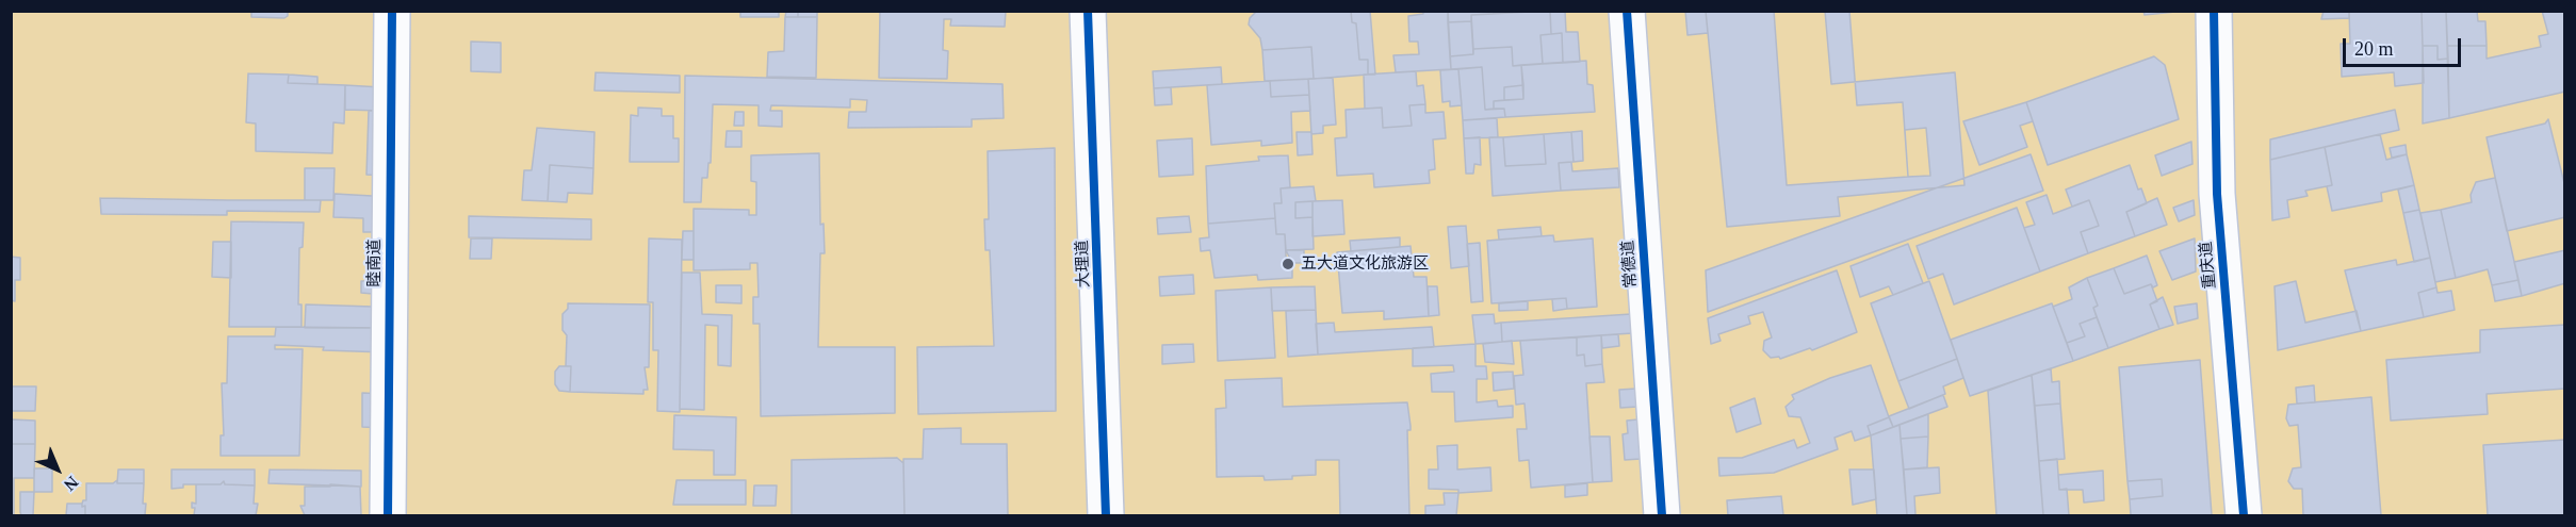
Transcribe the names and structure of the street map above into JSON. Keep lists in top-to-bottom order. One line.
{"streets":{"street":["睦南道","大理道","常德道","重庆道"]},"places":["五大道文化旅游区"],"scale_bar":"20 m","north":"bottom right"}
